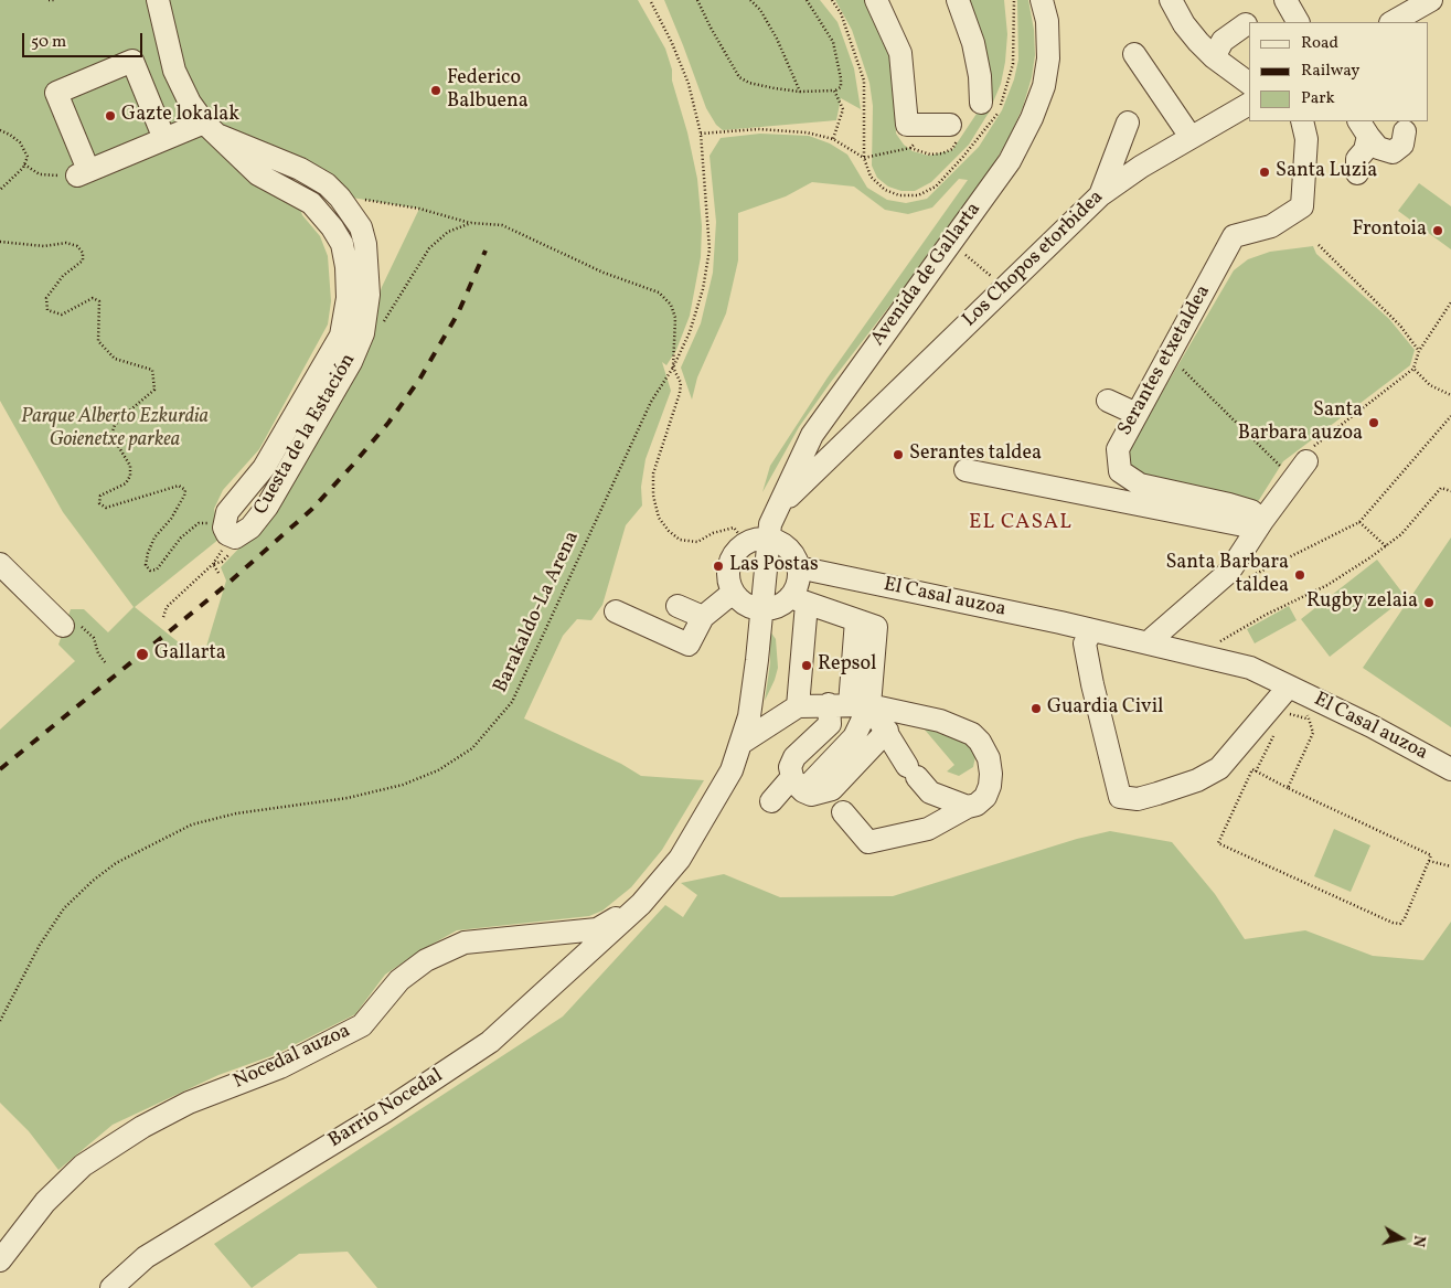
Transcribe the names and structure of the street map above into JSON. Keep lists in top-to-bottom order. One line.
{"streets":{"street":["Los Chopos etorbidea","Avenida de Gallarta","Serantes etxetaldea","Cuesta de la Estación","El Casal auzoa","Nocedal auzoa","Barrio Nocedal"],"path":["Barakaldo-La Arena"]},"crossings":[["Los Chopos etorbidea","Avenida de Gallarta"],["Avenida de Gallarta","Nocedal auzoa"],["Avenida de Gallarta","Barrio Nocedal"],["Nocedal auzoa","Barrio Nocedal"]],"districts":["EL CASAL"],"parks":["Parque Alberto Ezkurdia Goienetxe parkea"],"places":["Federico Balbuena","Gazte lokalak","Santa Luzia","Frontoia","Santa Barbara auzoa","Serantes taldea","Las Postas","Santa Barbara taldea","Rugby zelaia","Gallarta","Repsol","Guardia Civil"],"legend":["Road","Railway","Park"],"scale_bar":"50 m","north":"right"}
